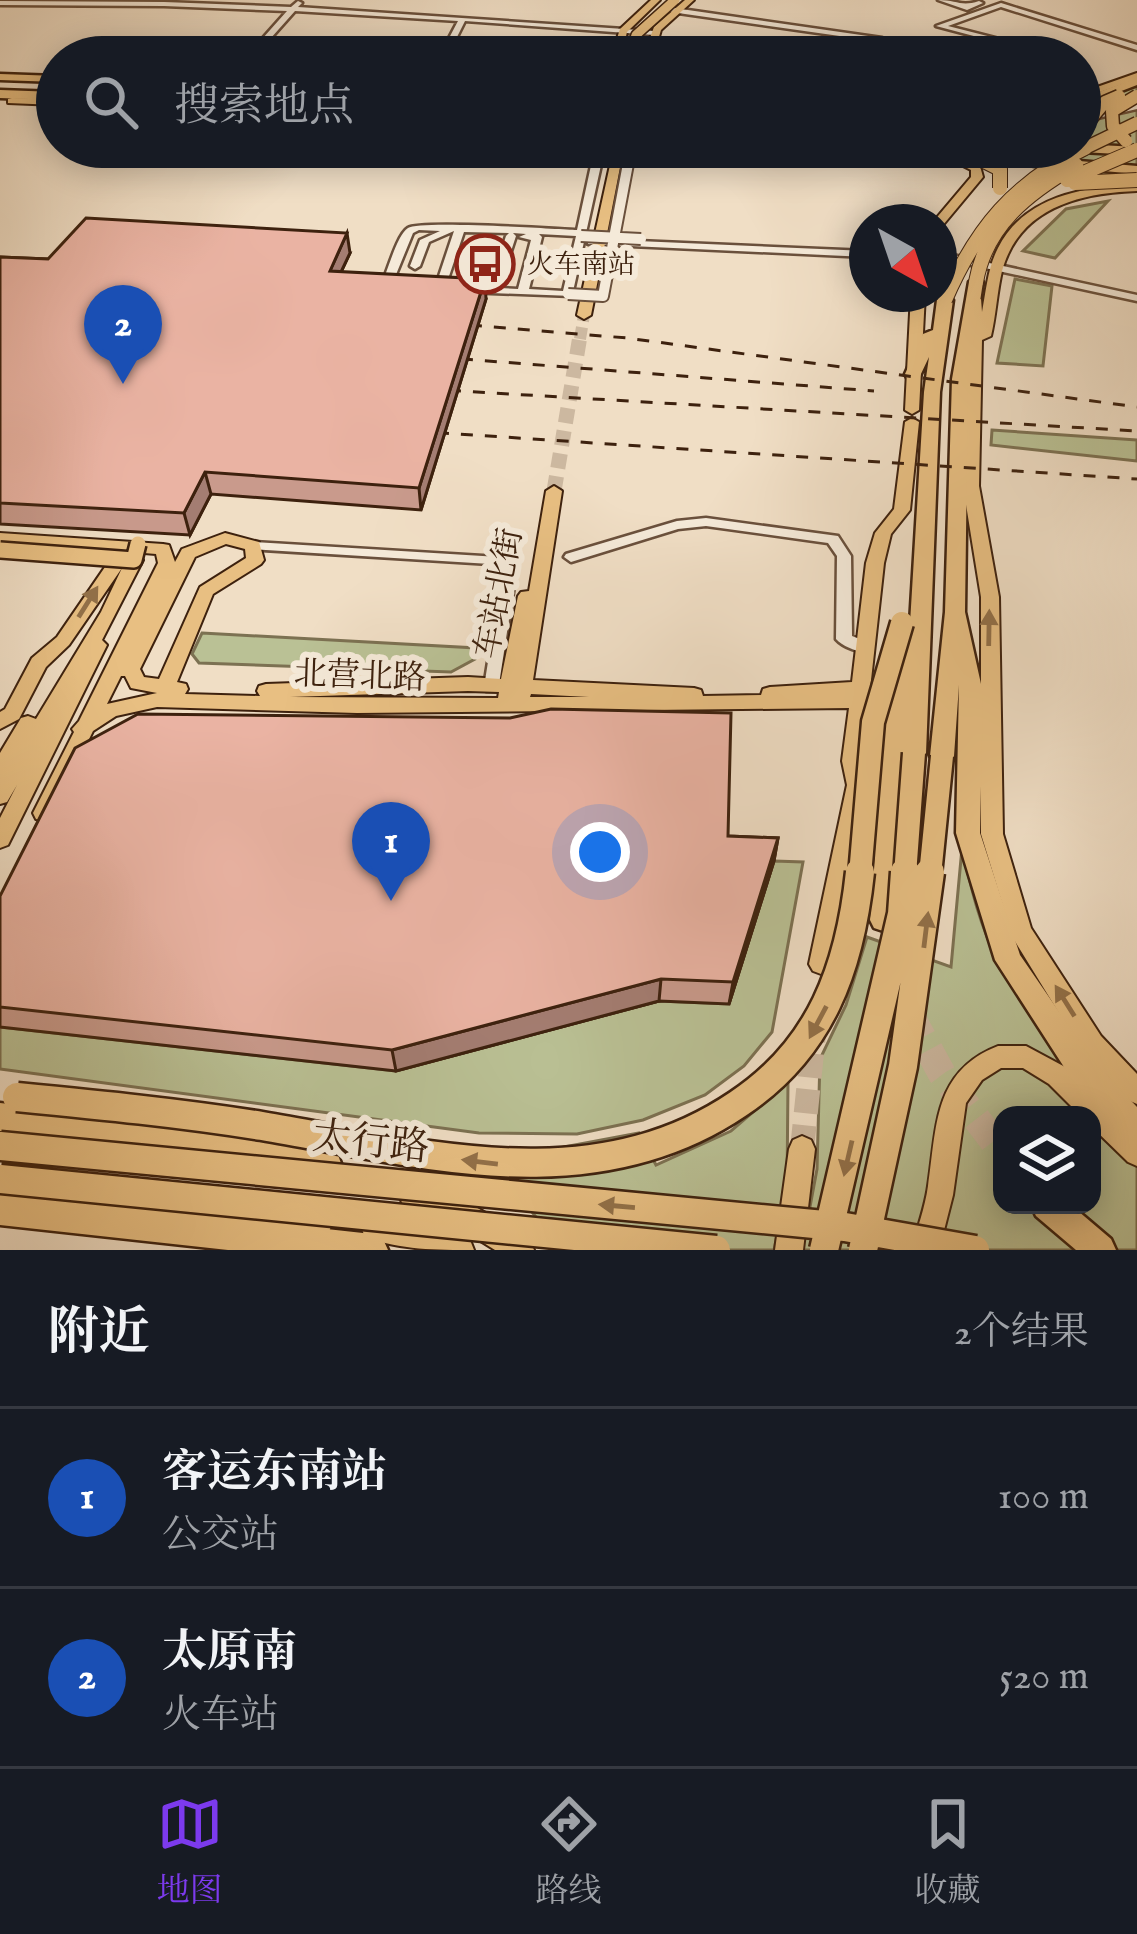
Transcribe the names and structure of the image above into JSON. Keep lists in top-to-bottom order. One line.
{"streets":{"highway":["太行路"],"main road":["北营北路"]},"places":{"bus stop":["火车南站"]},"north":"bottom right","page":{"search":"搜索地点","pins":["2","1"],"heading":["附近","2个结果"],"list":[{"mark":"1","name":"客运东南站","note":"公交站","value":"100 m"},{"mark":"2","name":"太原南","note":"火车站","value":"520 m"}],"nav":["地图","路线","收藏"]}}
